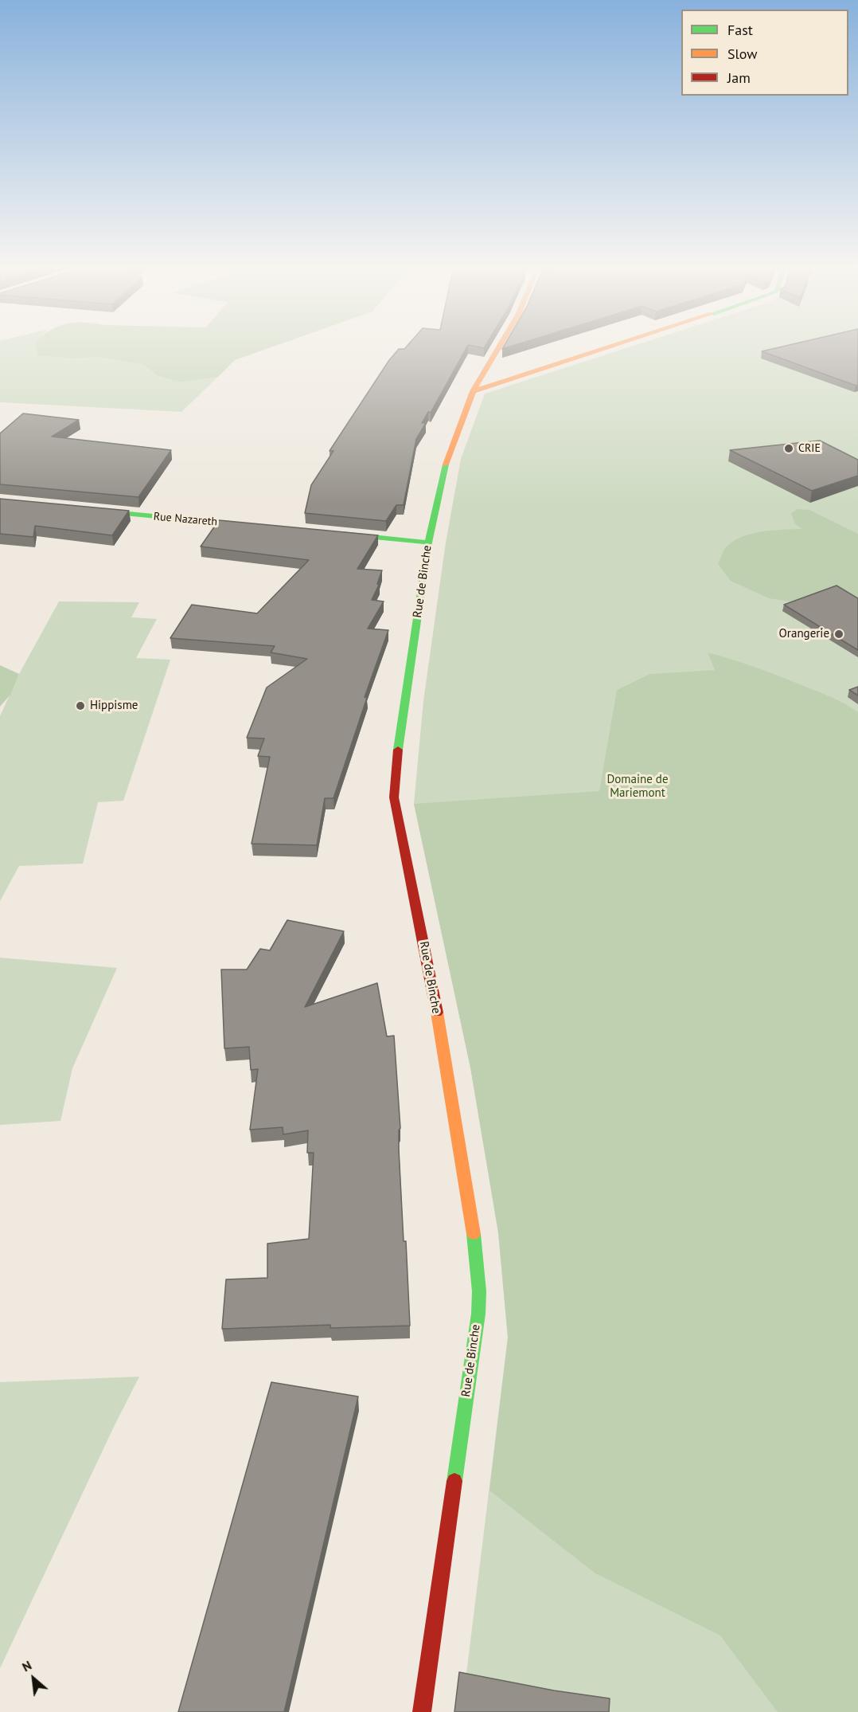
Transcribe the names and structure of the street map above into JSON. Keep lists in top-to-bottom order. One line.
{"streets":{"street":["Rue Nazareth","Rue de Binche"]},"parks":["Domaine de Mariemont"],"places":["CRIE","Orangerie","Hippisme"],"legend":["Fast","Slow","Jam"],"north":"top left"}
